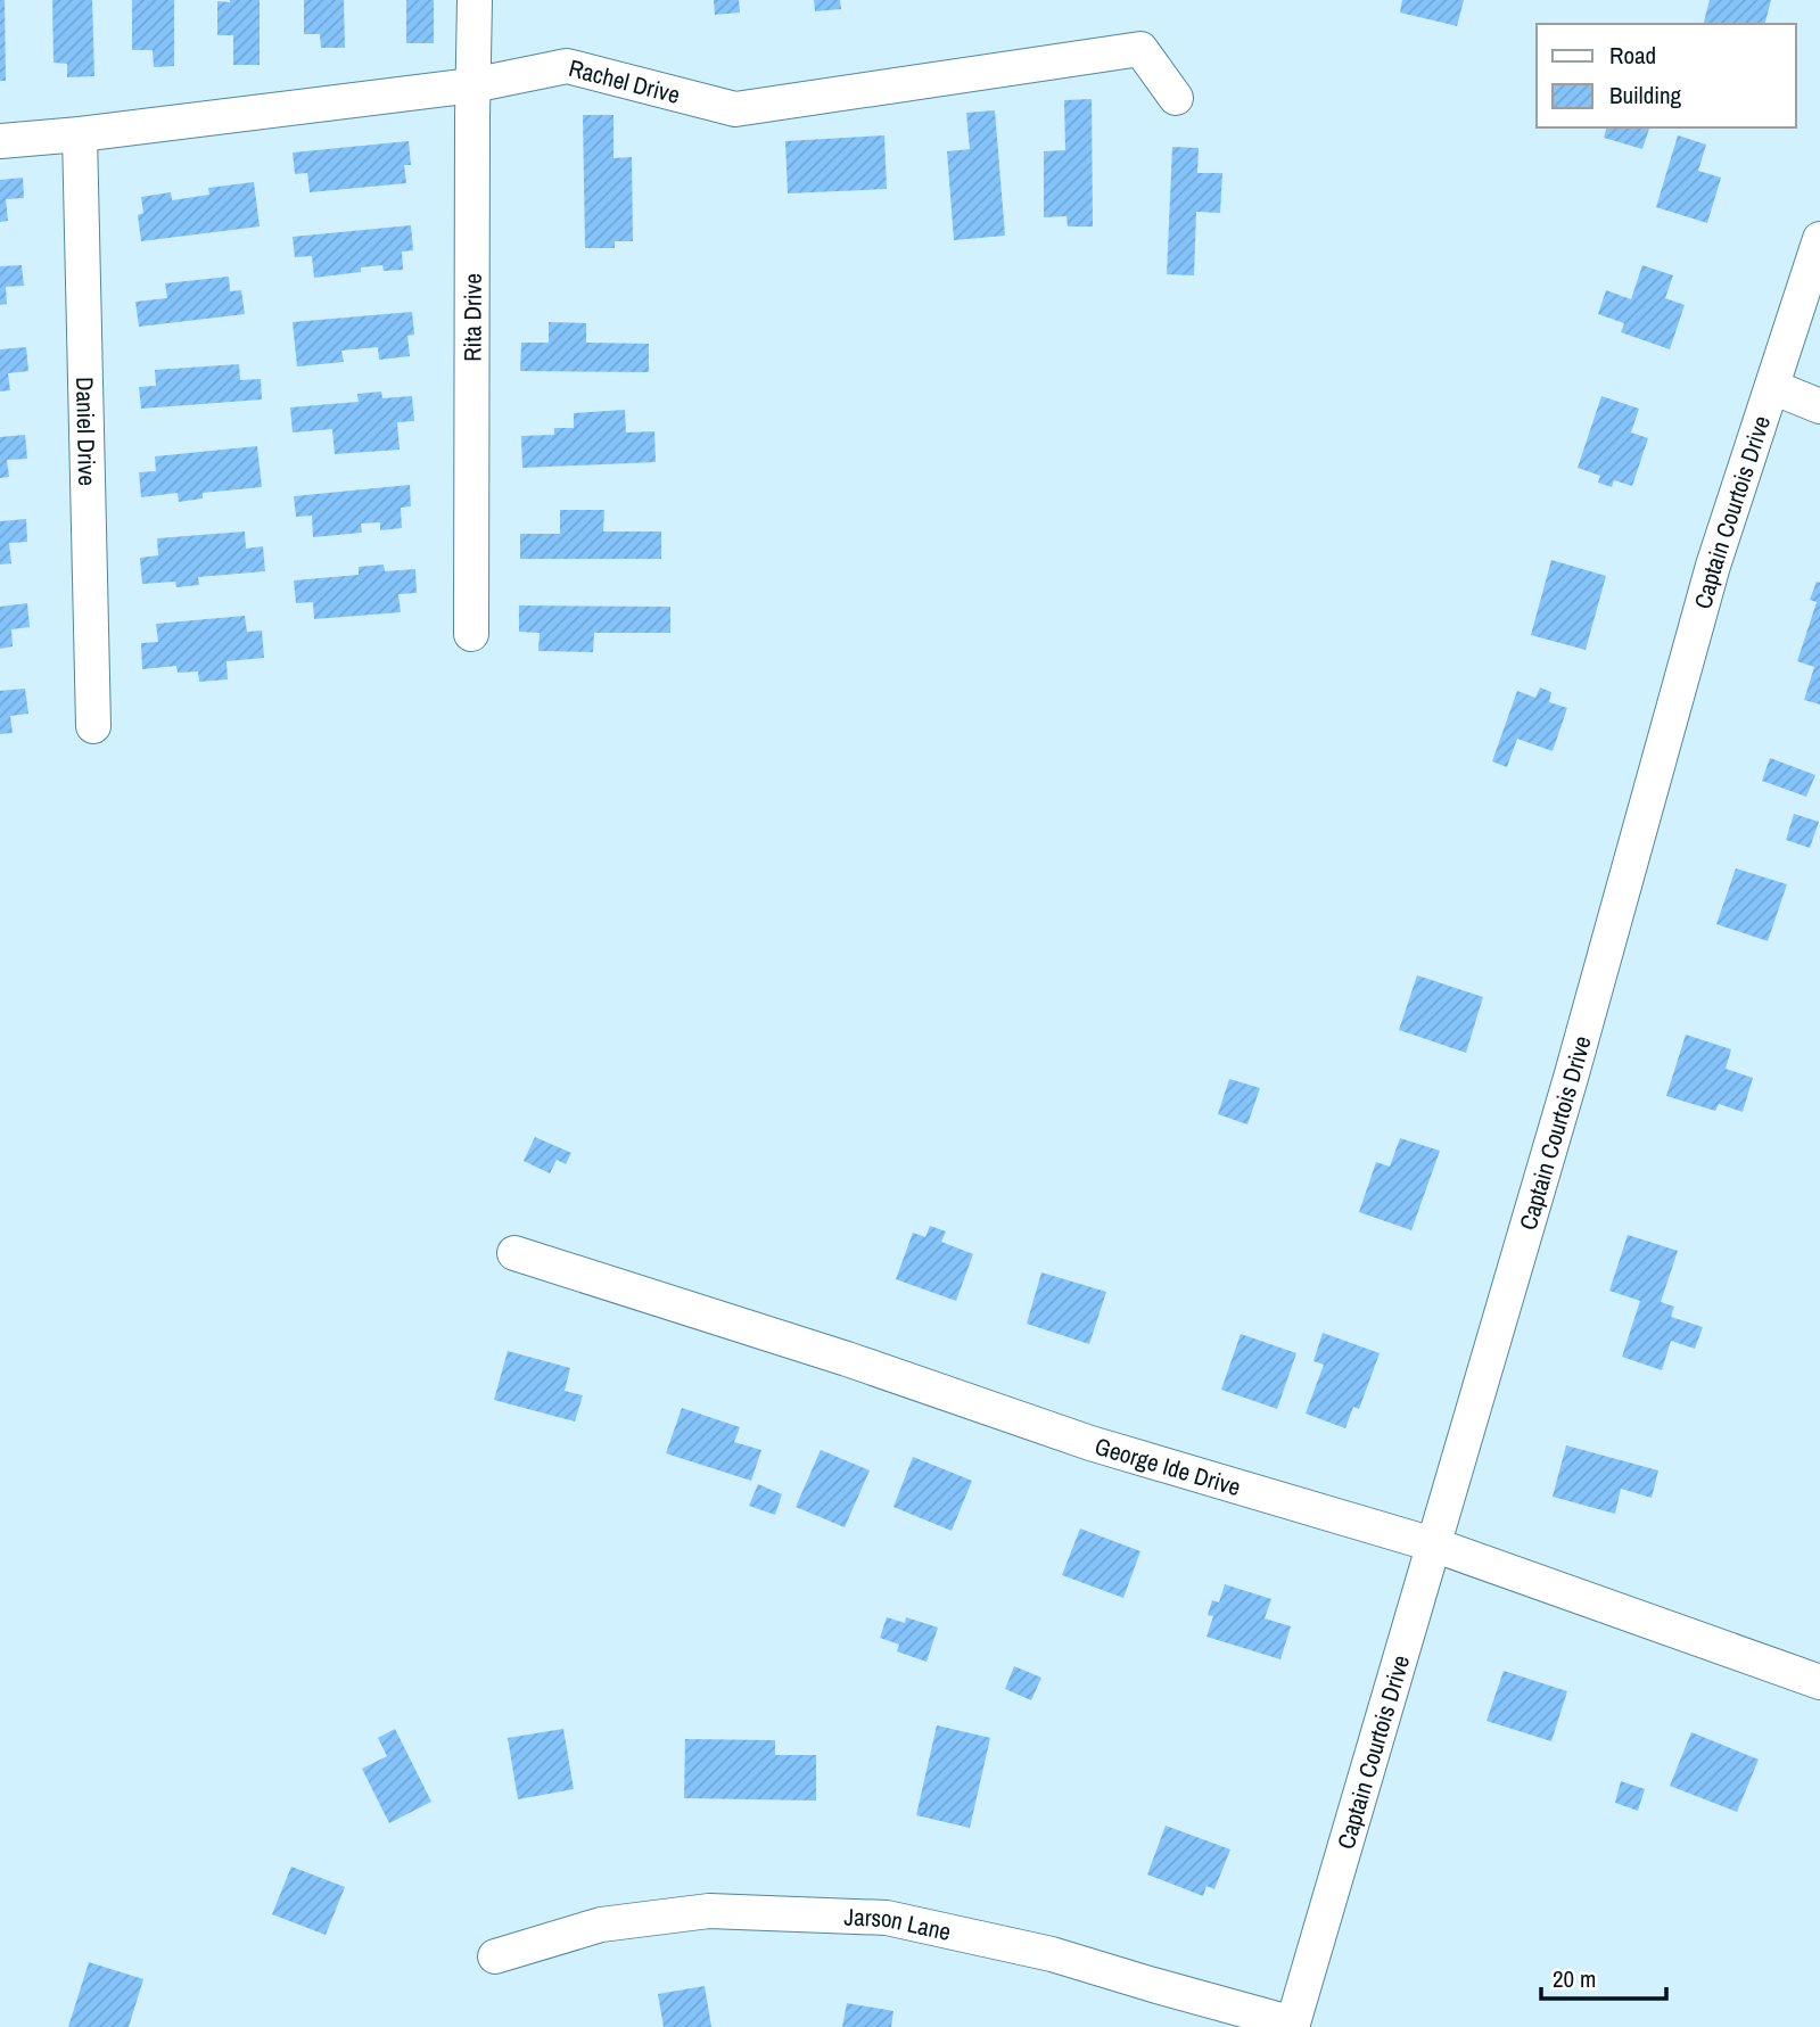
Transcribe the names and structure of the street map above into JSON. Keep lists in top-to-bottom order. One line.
{"streets":{"street":["Rachel Drive","Rita Drive","Daniel Drive","Captain Courtois Drive","George Ide Drive","Jarson Lane"]},"crossings":[["Rachel Drive","Rita Drive"],["Rachel Drive","Daniel Drive"],["Captain Courtois Drive","George Ide Drive"],["Captain Courtois Drive","Jarson Lane"]],"legend":["Road","Building"],"scale_bar":"20 m"}
